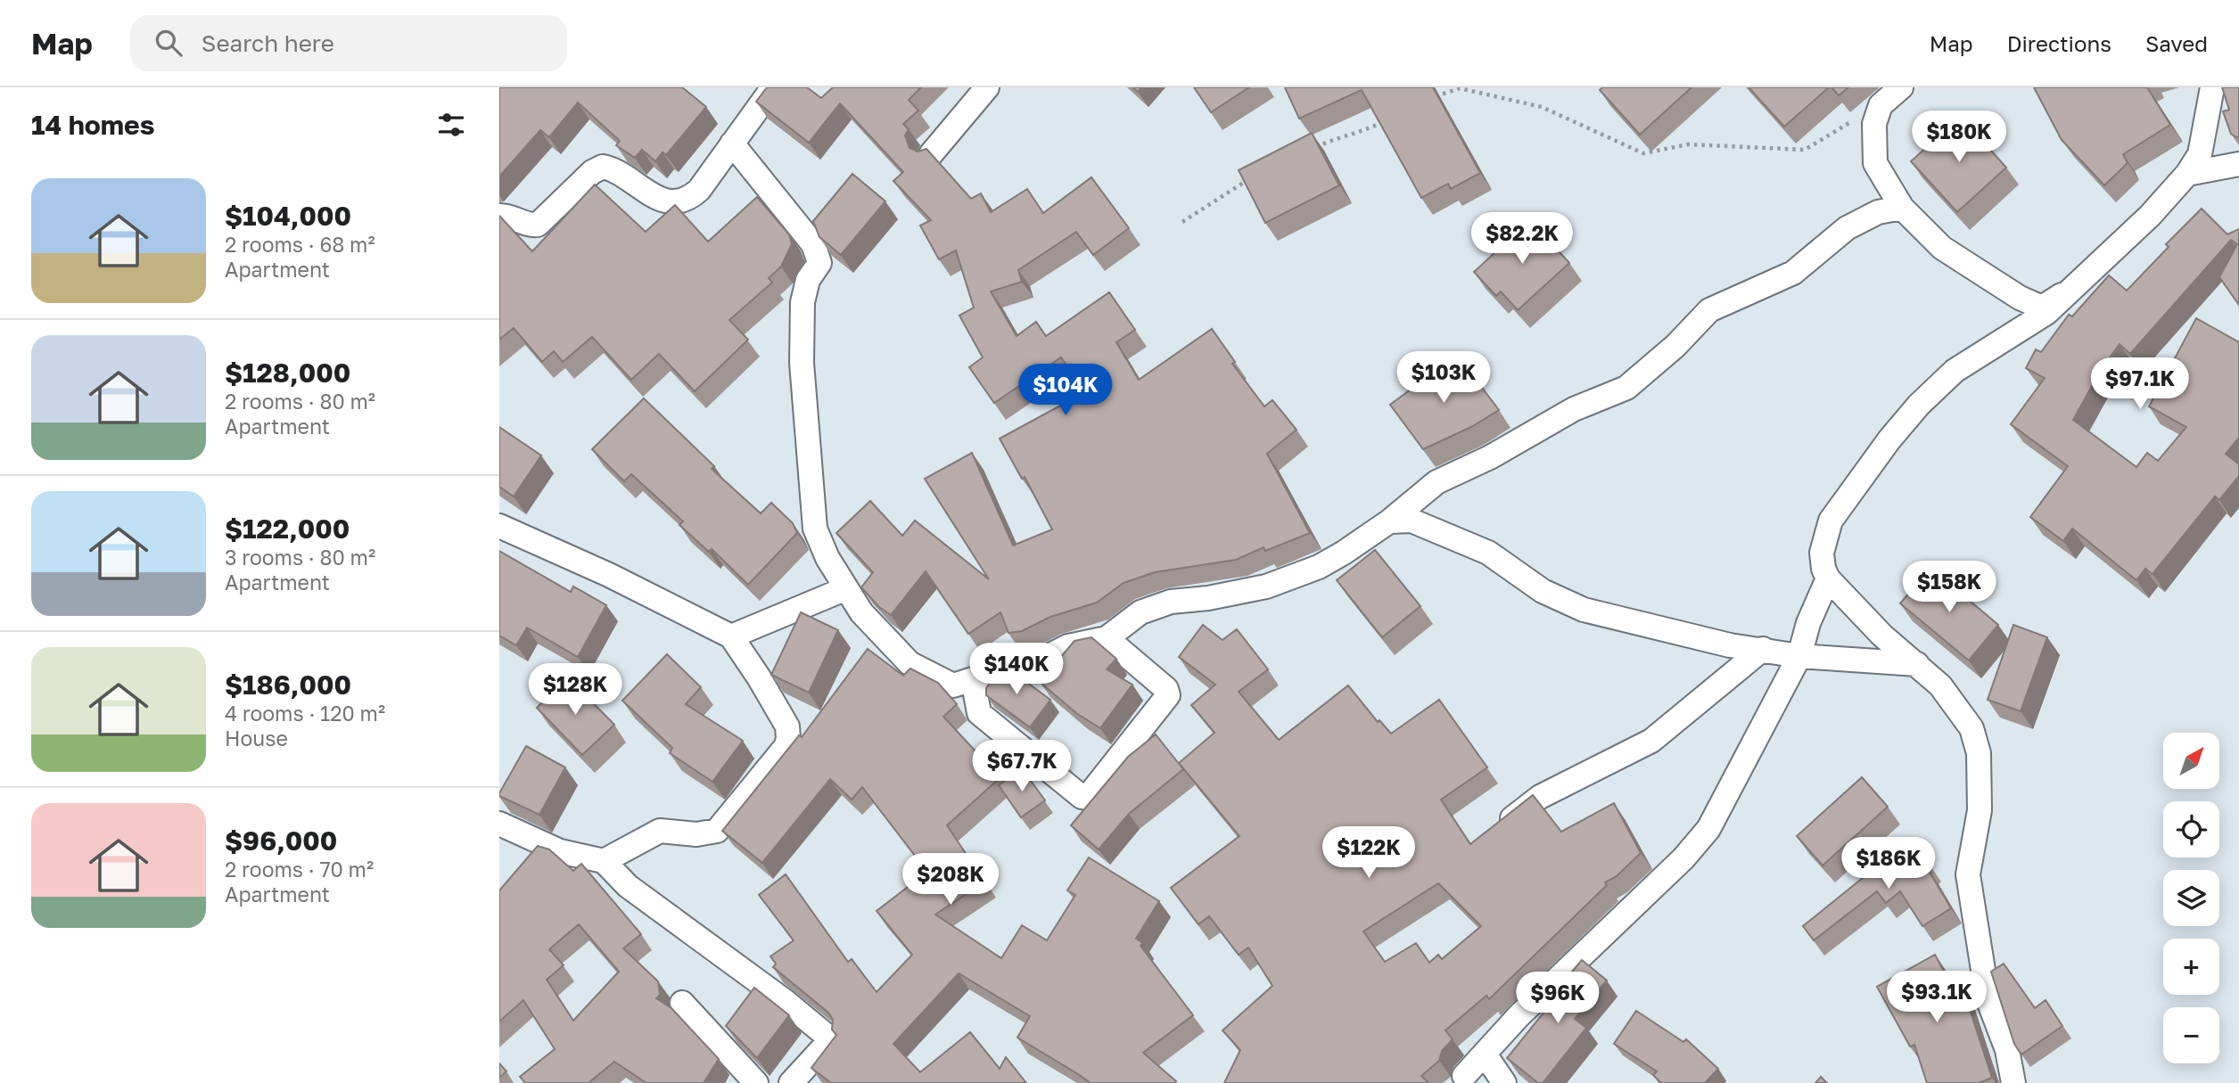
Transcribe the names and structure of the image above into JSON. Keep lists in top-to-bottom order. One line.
{"north":"top right","page":{"header":"Map","search":"Search here","nav":["Map","Directions","Saved"],"heading":"14 homes","price":["$180K","$82.2K","$103K","$97.1K","$104K","$158K","$140K","$128K","$67.7K","$122K","$186K","$208K","$93.1K","$96K"],"list":[{"name":"$104,000","note":"2 rooms · 68 m² · Apartment"},{"name":"$128,000","note":"2 rooms · 80 m² · Apartment"},{"name":"$122,000","note":"3 rooms · 80 m² · Apartment"},{"name":"$186,000","note":"4 rooms · 120 m² · House"},{"name":"$96,000","note":"2 rooms · 70 m² · Apartment"}],"map_buttons":["+","−"]}}
